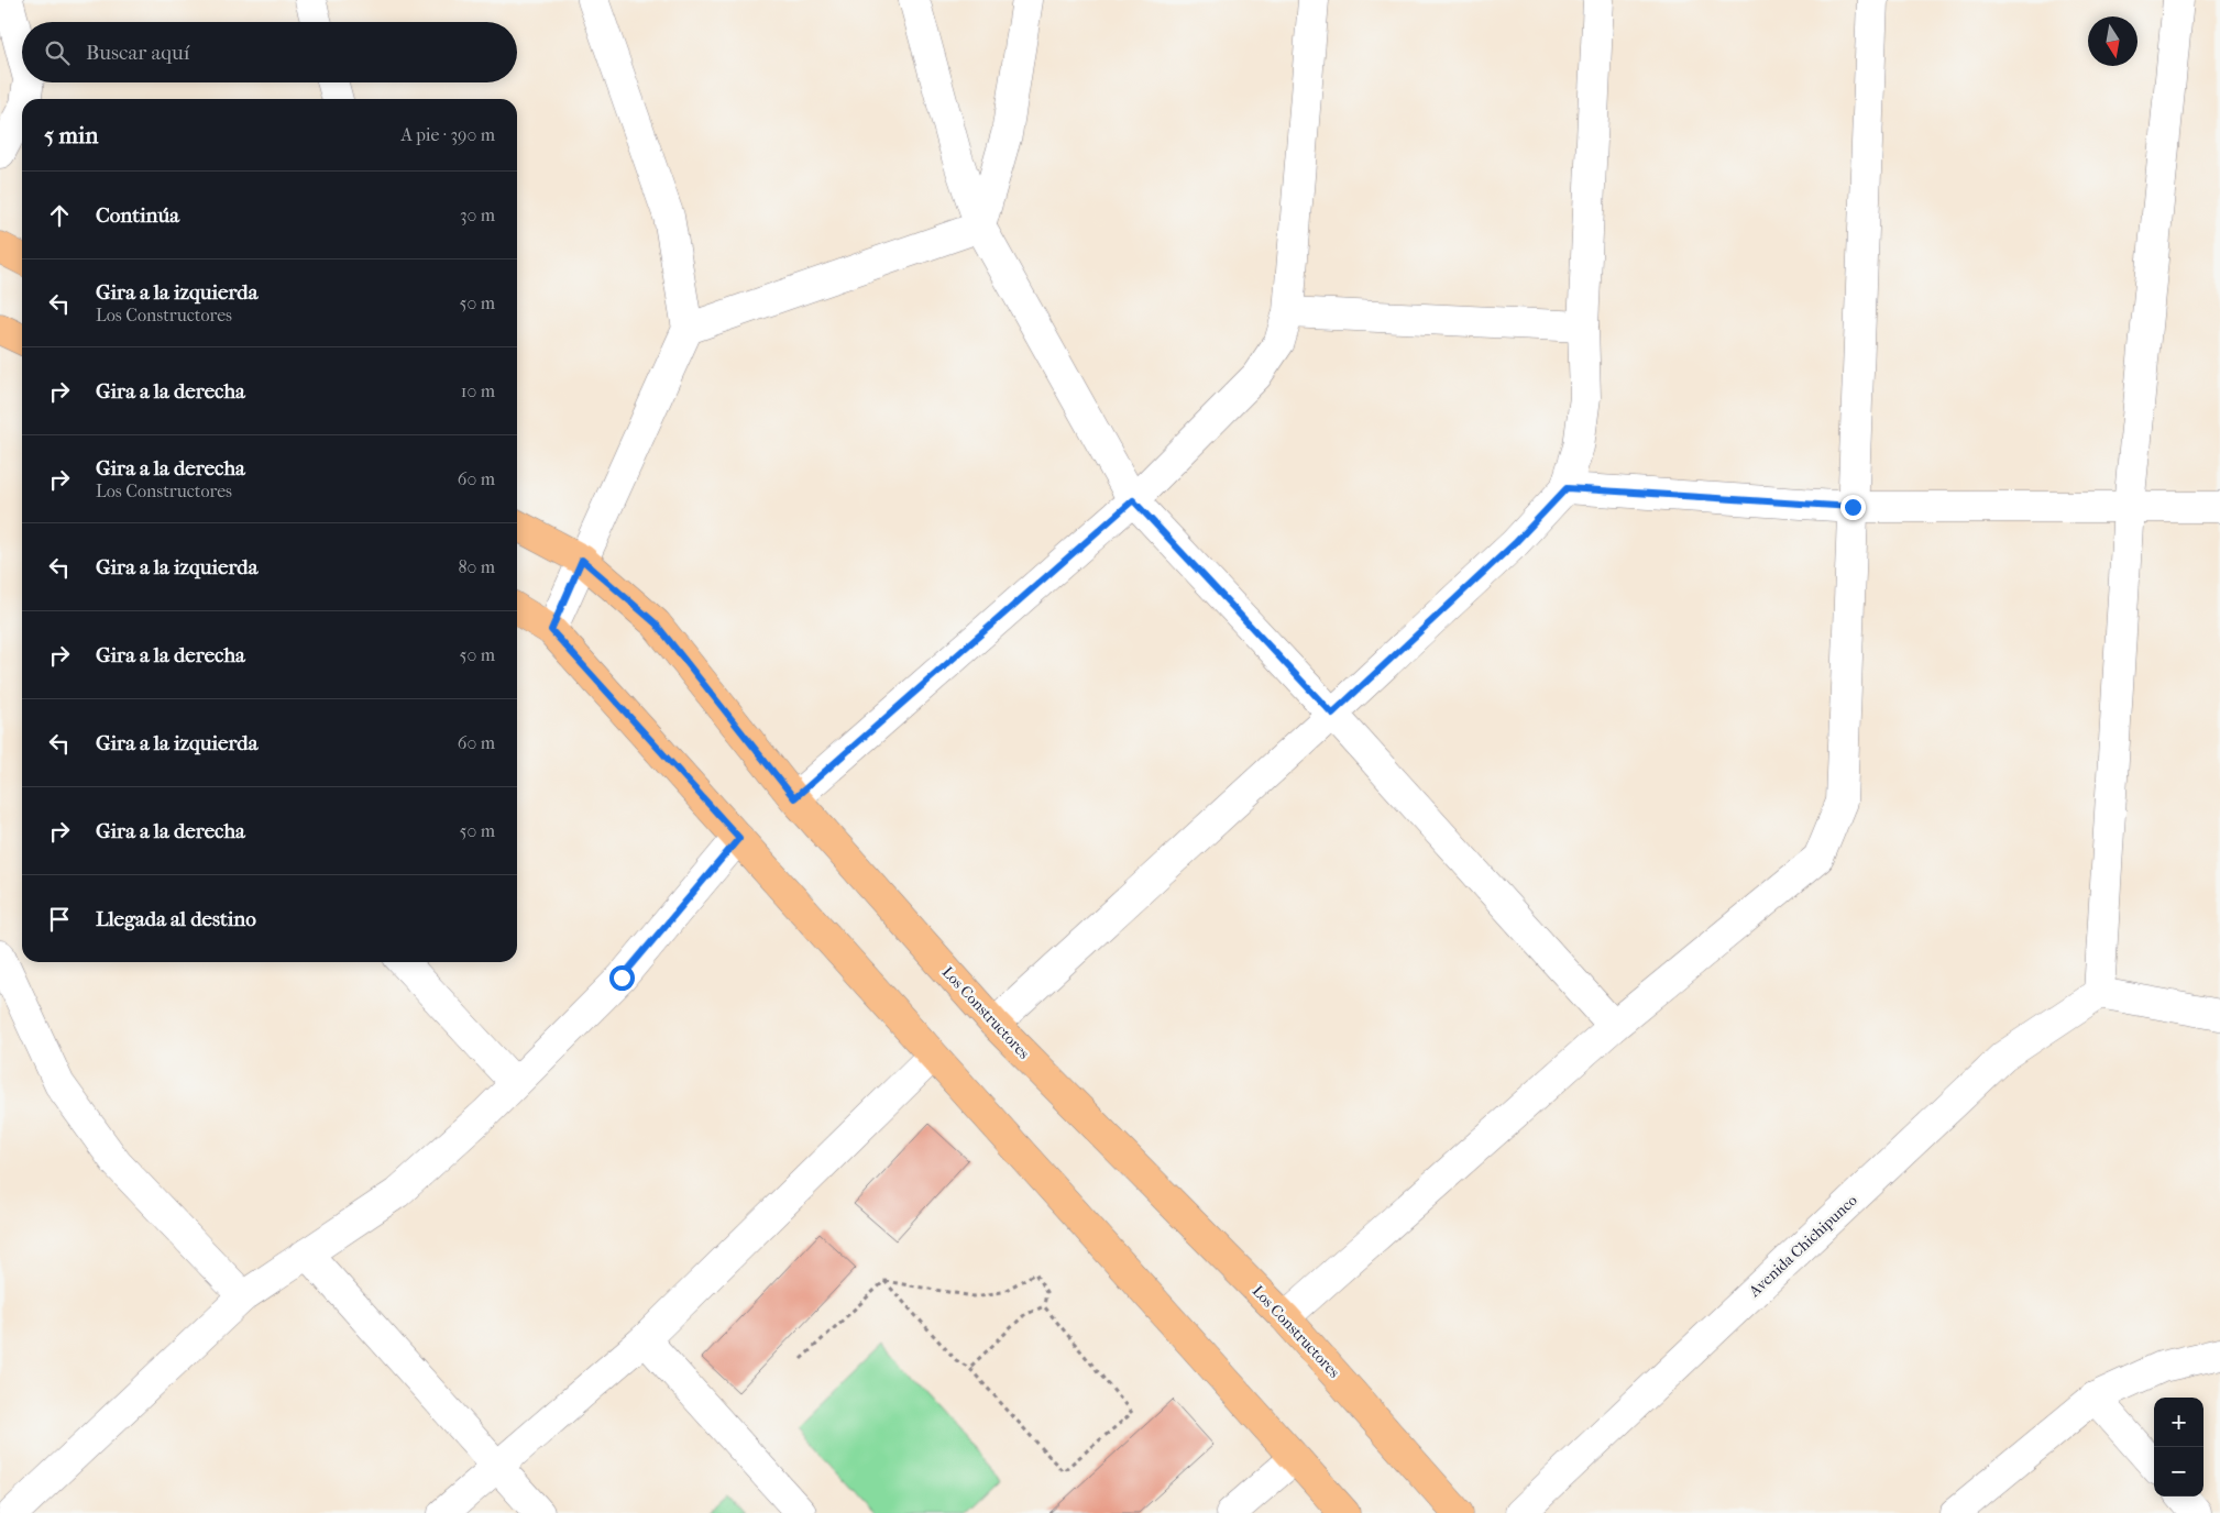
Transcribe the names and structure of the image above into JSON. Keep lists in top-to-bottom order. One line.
{"streets":{"main road":["Los Constructores"],"street":["Avenida Chichipunco"]},"north":"bottom","page":{"search":"Buscar aquí","heading":["5 min","A pie · 390 m"],"list":[["Continúa","30 m"],["Gira a la izquierda","Los Constructores","50 m"],["Gira a la derecha","10 m"],["Gira a la derecha","Los Constructores","60 m"],["Gira a la izquierda","80 m"],["Gira a la derecha","50 m"],["Gira a la izquierda","60 m"],["Gira a la derecha","50 m"],"Llegada al destino"],"map_buttons":["+","−"]}}
